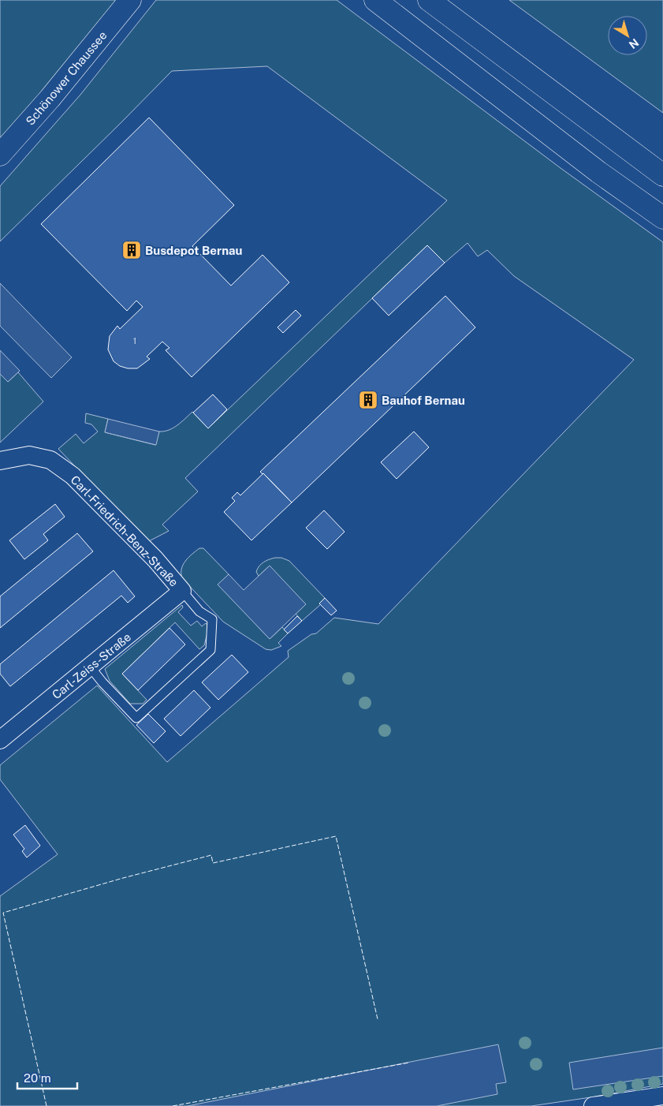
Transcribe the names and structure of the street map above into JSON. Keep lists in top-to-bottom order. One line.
{"streets":{"main road":["Schönower Chaussee"],"street":["Carl-Friedrich-Benz-Straße","Carl-Zeiss-Straße"]},"crossings":[["Carl-Friedrich-Benz-Straße","Carl-Zeiss-Straße"]],"places":{"building":["Busdepot Bernau","Bauhof Bernau"]},"house_numbers":["1"],"scale_bar":"20 m","north":"bottom right"}
